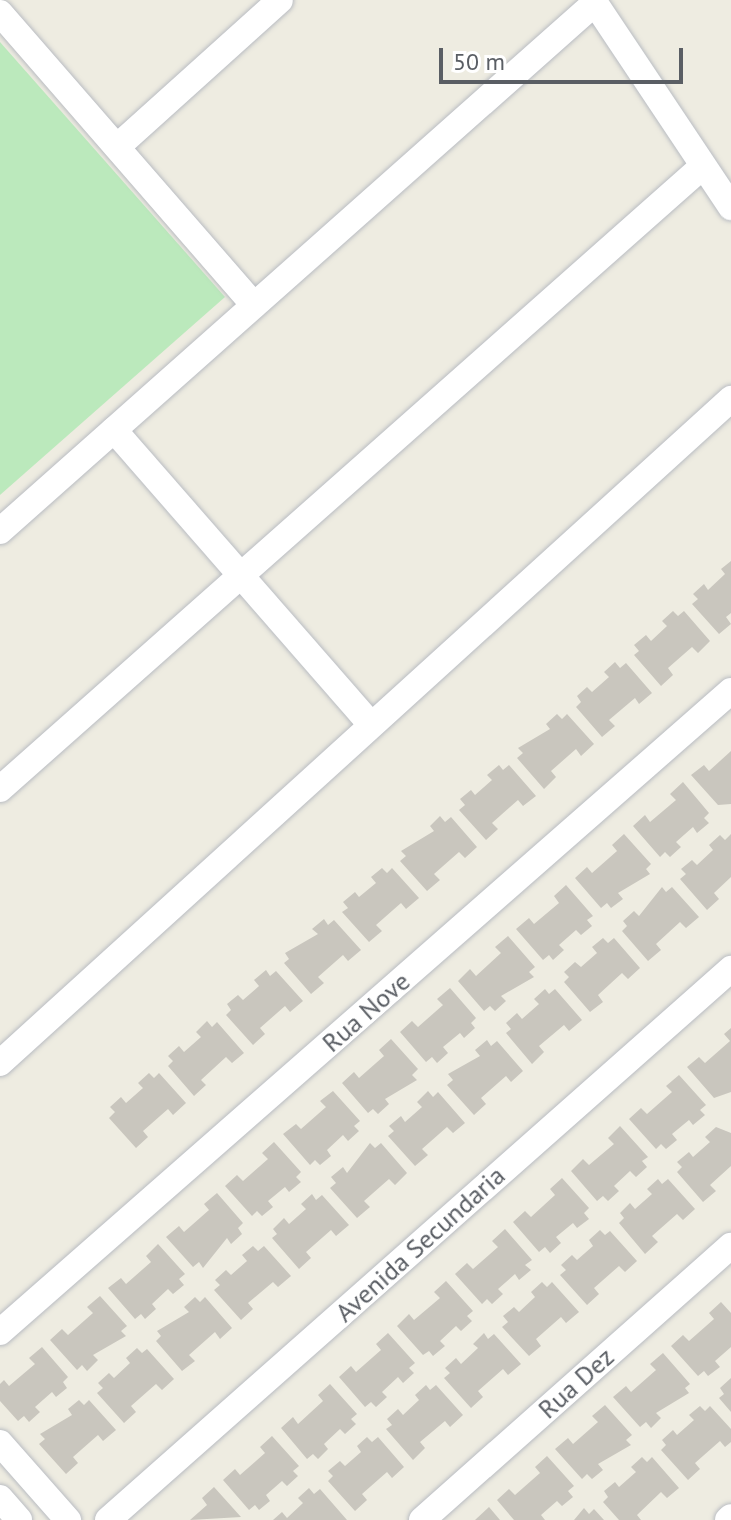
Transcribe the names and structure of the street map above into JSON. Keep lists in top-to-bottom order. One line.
{"streets":{"street":["Rua Nove","Avenida Secundaria","Rua Dez"]},"scale_bar":"50 m"}
